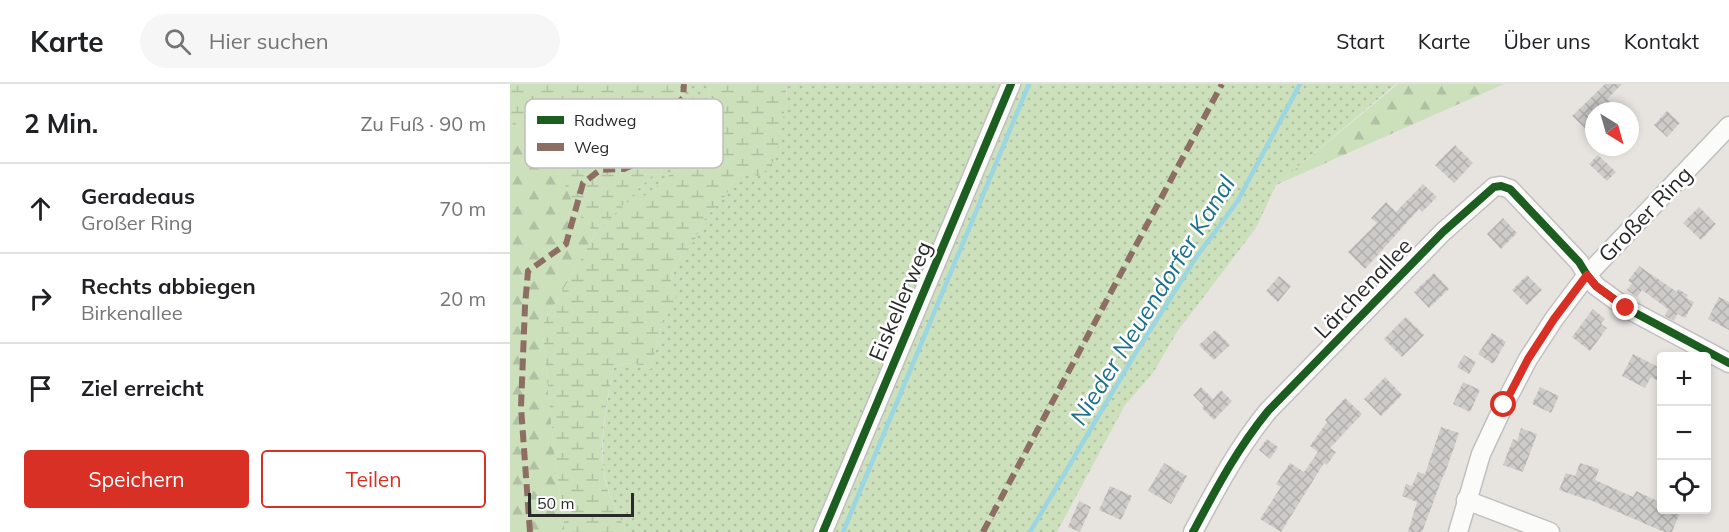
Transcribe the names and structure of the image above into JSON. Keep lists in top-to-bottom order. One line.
{"streets":{"street":["Großer Ring","Lärchenallee","Eiskellerweg"]},"crossings":[["Großer Ring","Lärchenallee"]],"water":["Nieder Neuendorfer Kanal"],"legend":["Radweg","Weg"],"scale_bar":"50 m","north":"bottom right","page":{"header":"Karte","search":"Hier suchen","nav":["Start","Karte","Über uns","Kontakt"],"heading":["2 Min.","Zu Fuß · 90 m"],"list":[["Geradeaus","Großer Ring","70 m"],["Rechts abbiegen","Birkenallee","20 m"],"Ziel erreicht"],"map_buttons":["+","−"],"buttons":["Speichern","Teilen"],"scale":"50 m"}}
